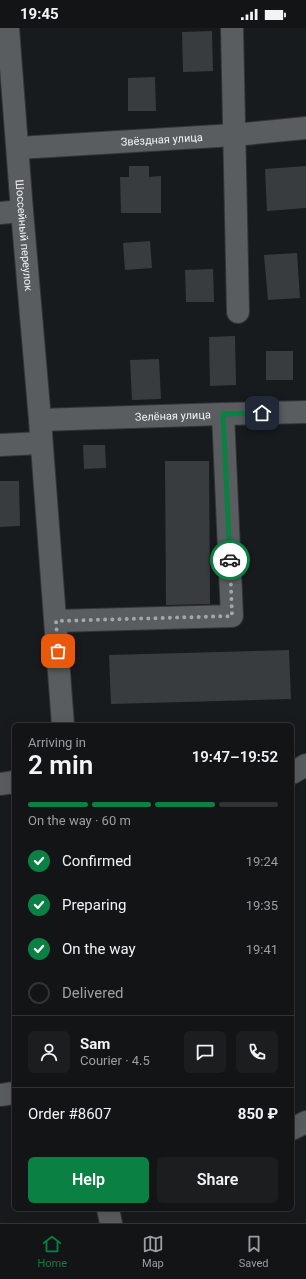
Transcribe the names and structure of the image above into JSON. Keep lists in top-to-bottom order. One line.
{"streets":{"street":["Звёздная улица","Шоссейный переулок","Зелёная улица"]},"crossings":[["Звёздная улица","Шоссейный переулок"],["Шоссейный переулок","Зелёная улица"]],"page":{"status":"19:45","heading":["2 min","Arriving in","19:47–19:52"],"panel":["Sam","Courier · 4.5","Order #8607","850 ₽"],"bar":"On the way · 60 m","list":[["Confirmed","19:24"],["Preparing","19:35"],["On the way","19:41"],"Delivered"],"buttons":["Help","Share"],"tabs":["Home","Map","Saved"]}}
